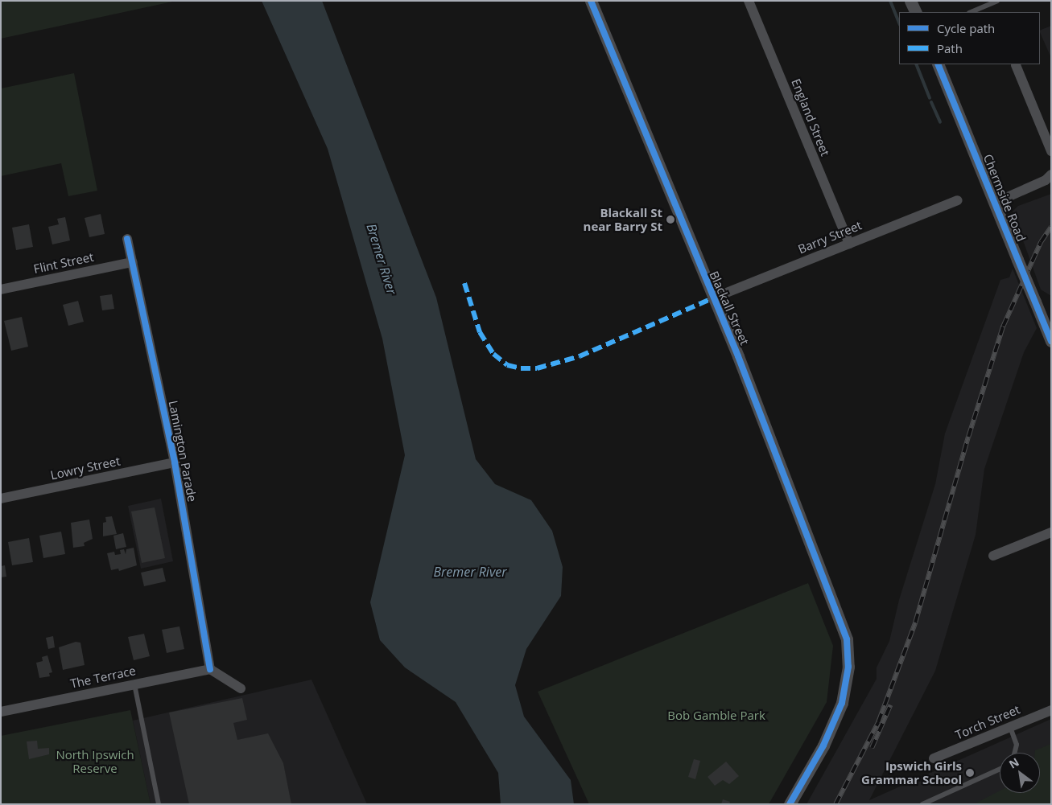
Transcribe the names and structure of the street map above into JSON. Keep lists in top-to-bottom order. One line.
{"streets":{"street":["England Street","Chermside Road","Barry Street","Flint Street","Blackall Street","Lamington Parade","Lowry Street","The Terrace","Torch Street"]},"crossings":[["England Street","Barry Street"],["Barry Street","Blackall Street"],["Flint Street","Lamington Parade"],["Lamington Parade","Lowry Street"],["Lamington Parade","The Terrace"]],"water":["Bremer River"],"parks":["Bob Gamble Park","North Ipswich Reserve"],"places":["Blackall St near Barry St","Ipswich Girls Grammar School"],"legend":["Cycle path","Path"],"north":"top left"}
